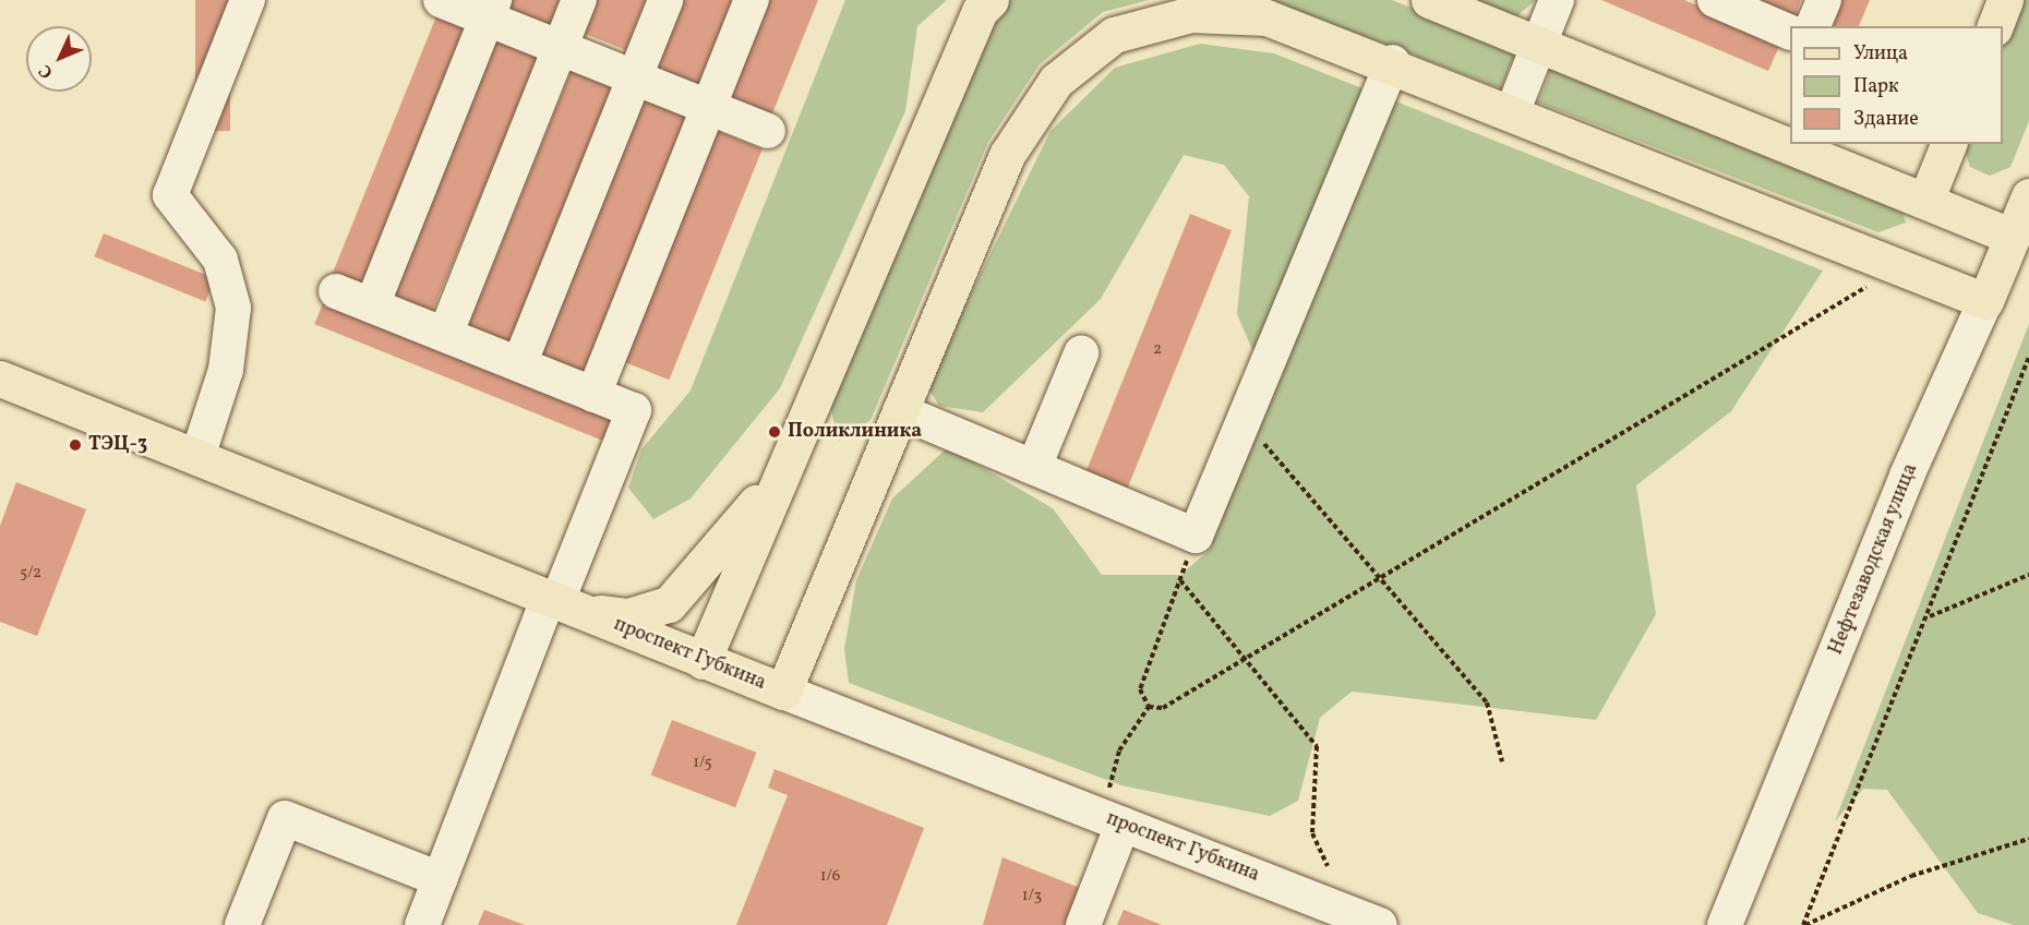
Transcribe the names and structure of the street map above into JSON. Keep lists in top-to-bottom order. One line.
{"streets":{"main road":["Нефтезаводская улица","проспект Губкина"]},"places":["Поликлиника","ТЭЦ-3"],"house_numbers":["2","5/2","1/5","1/6","1/3"],"legend":["Улица","Парк","Здание"],"north":"bottom left"}
